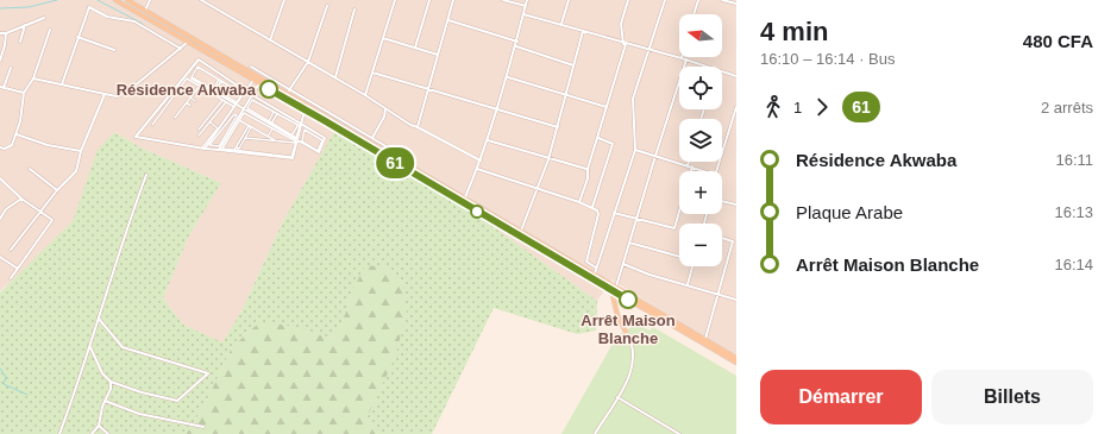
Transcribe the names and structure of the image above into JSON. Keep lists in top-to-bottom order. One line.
{"places":["Résidence Akwaba","Arrêt Maison Blanche"],"lines":["bus line 61"],"north":"left","page":{"on_map":"61","heading":["4 min","16:10 – 16:14 · Bus","480 CFA"],"map_buttons":["+","−"],"legs":["1","61","2 arrêts"],"list":[{"name":"Résidence Akwaba","value":"16:11"},{"name":"Plaque Arabe","value":"16:13"},{"name":"Arrêt Maison Blanche","value":"16:14"}],"buttons":["Démarrer","Billets"]}}
